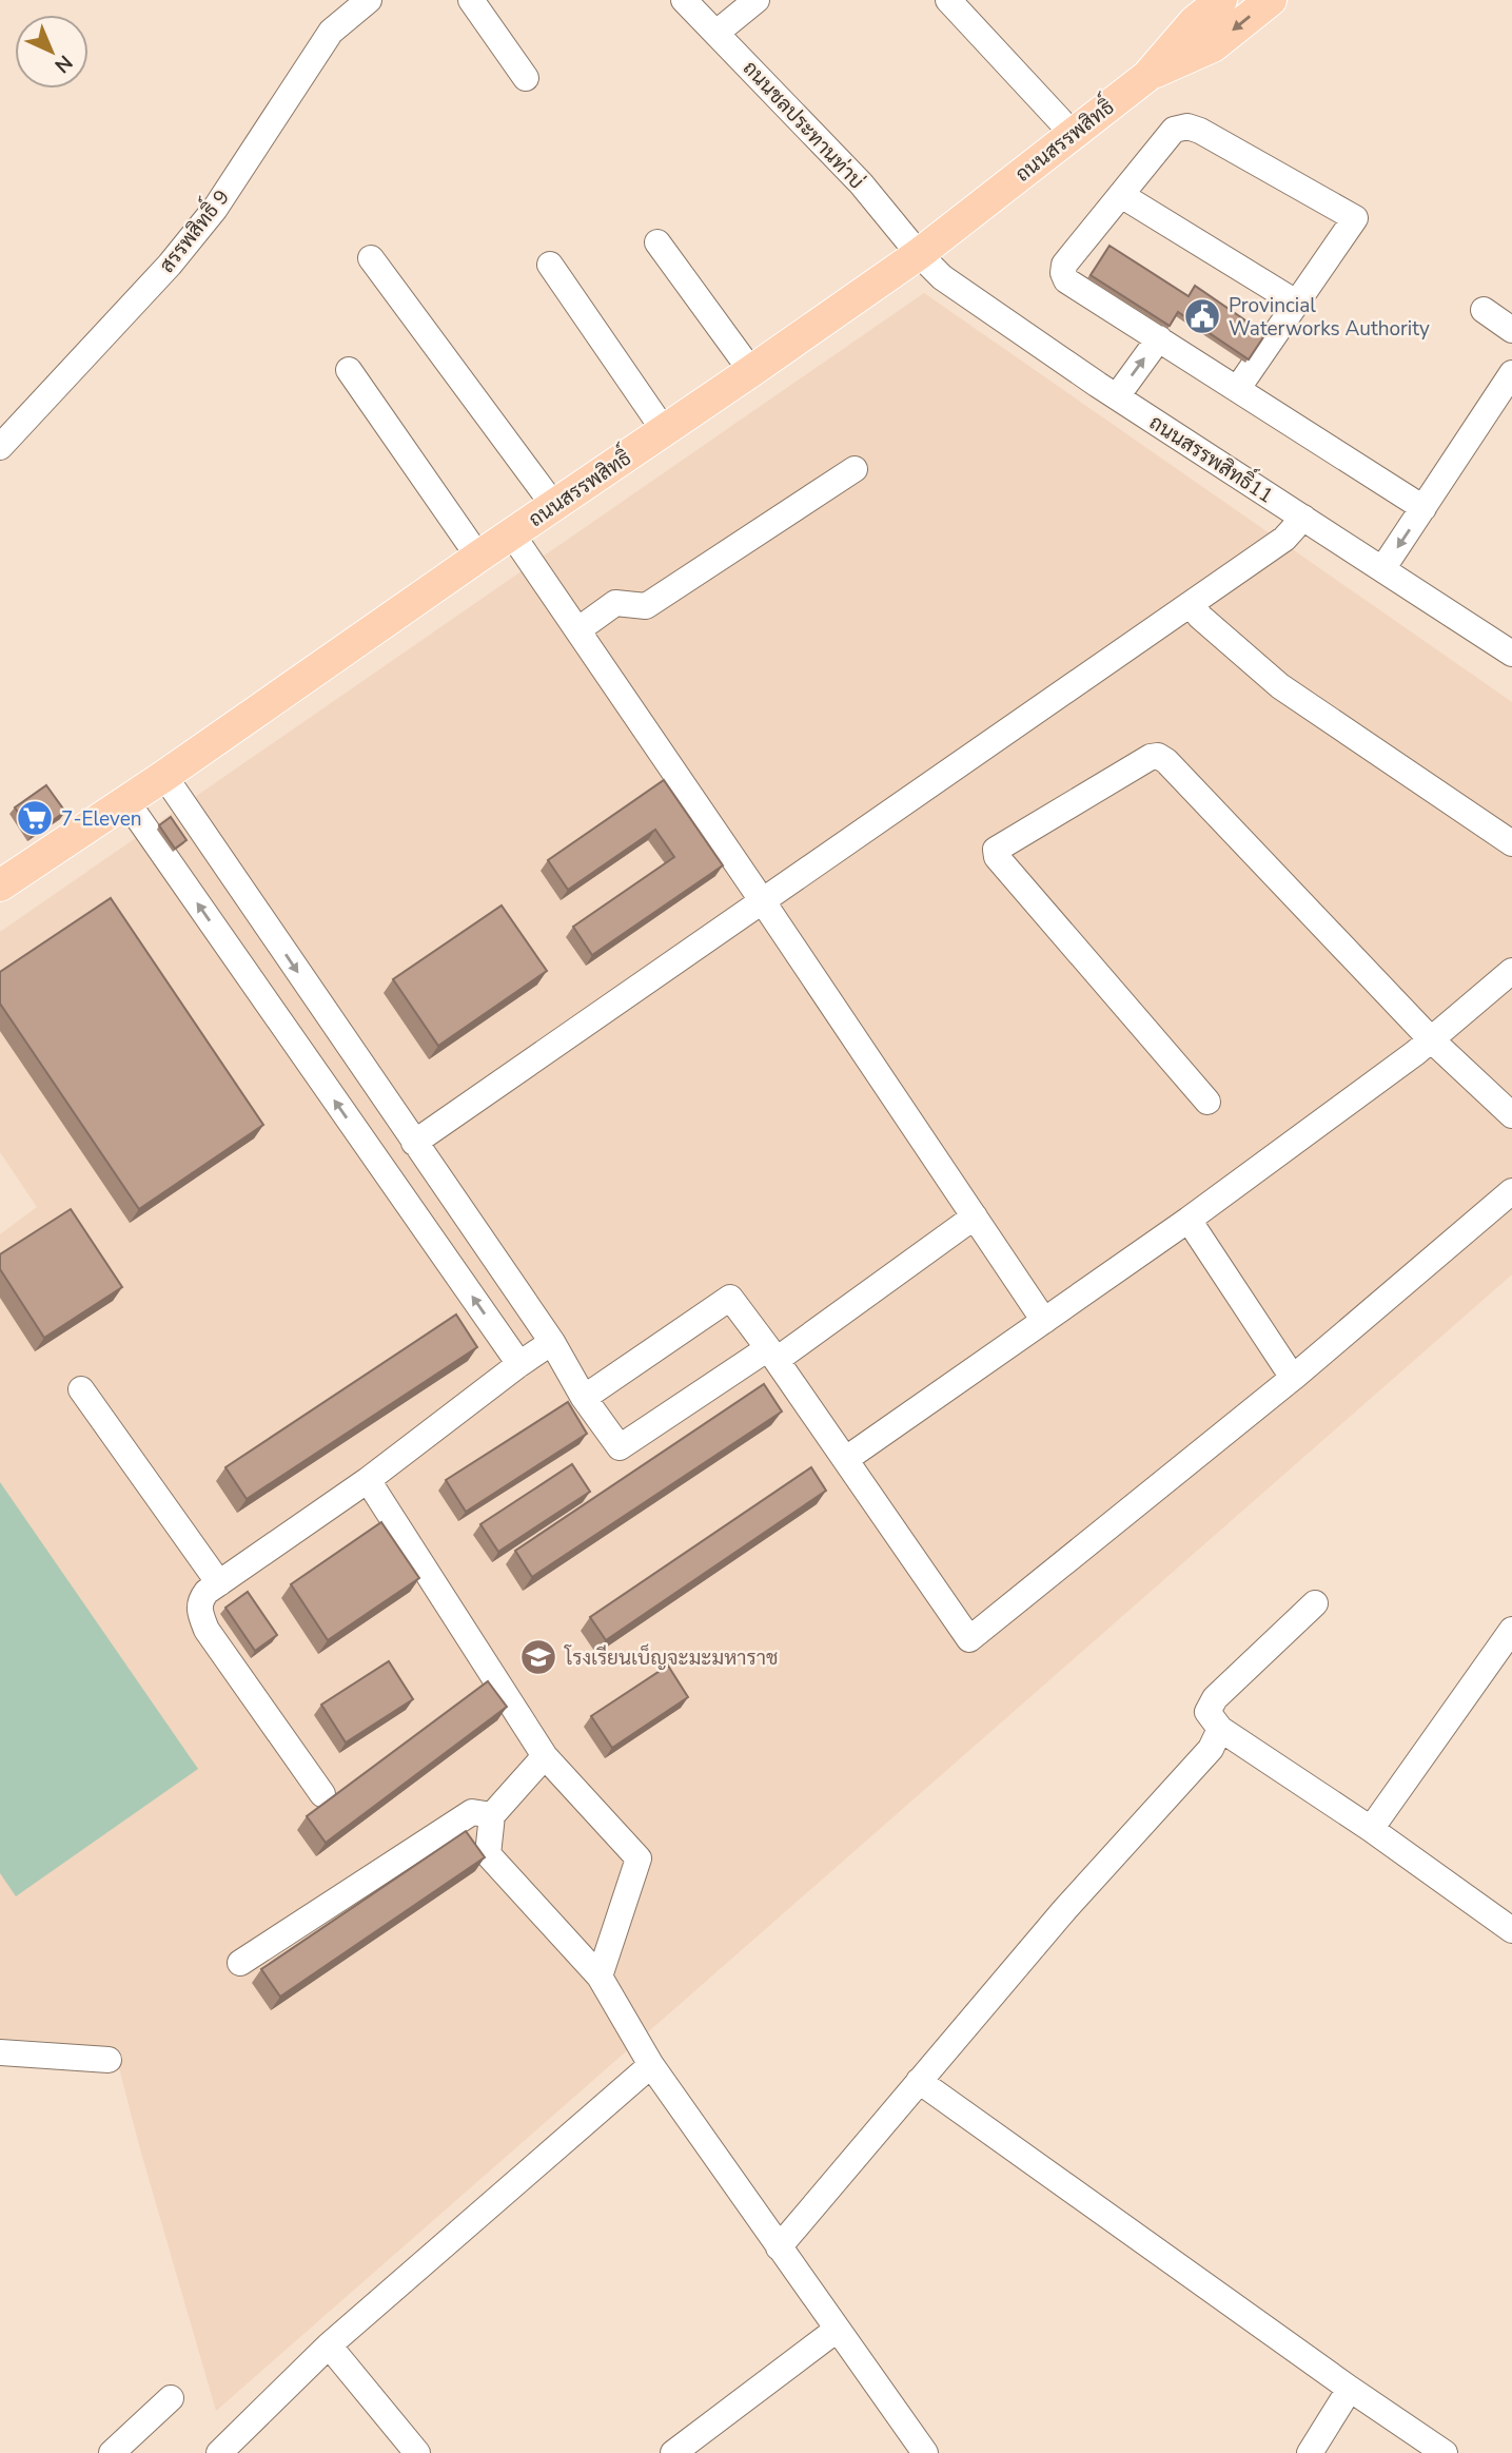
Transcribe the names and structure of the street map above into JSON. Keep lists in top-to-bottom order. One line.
{"streets":{"main road":["ถนนสรรพสิทธิ์"],"street":["ถนนชลประทานท่าบ่","สรรพสิทธิ์ 9","ถนนสรรพสิทธิ์11"]},"crossings":[["ถนนชลประทานท่าบ่","ถนนสรรพสิทธิ์"],["ถนนชลประทานท่าบ่","ถนนสรรพสิทธิ์11"],["ถนนสรรพสิทธิ์","ถนนสรรพสิทธิ์11"]],"places":{"public building":["Provincial Waterworks Authority"],"supermarket":["7-Eleven"],"school or university":["โรงเรียนเบ็ญจะมะมหาราช"]},"north":"bottom right"}
